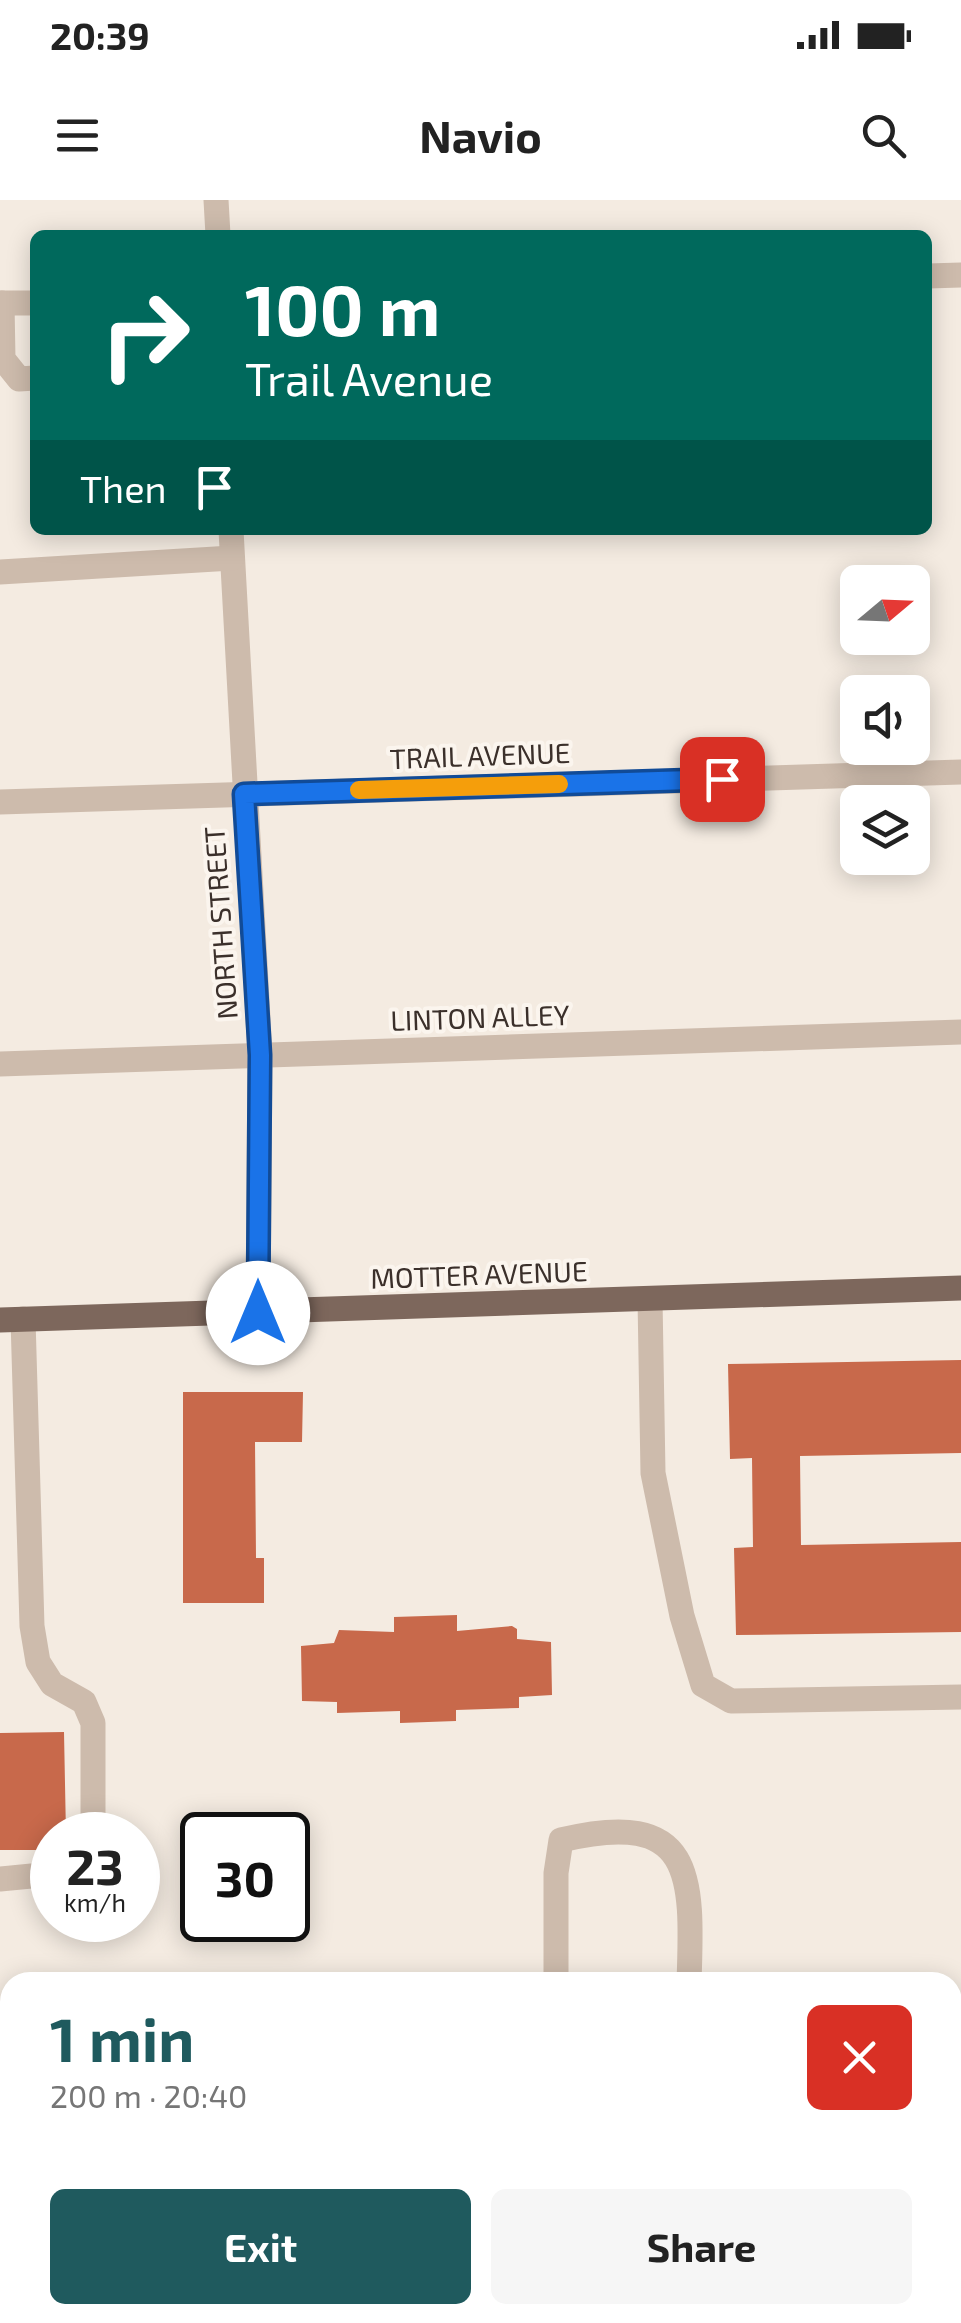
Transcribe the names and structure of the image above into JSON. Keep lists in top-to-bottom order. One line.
{"streets":{"main road":["MOTTER AVENUE"],"street":["TRAIL AVENUE","NORTH STREET","LINTON ALLEY"]},"crossings":[["TRAIL AVENUE","NORTH STREET"],["NORTH STREET","LINTON ALLEY"],["NORTH STREET","MOTTER AVENUE"]],"north":"right","page":{"status":"20:39","header":"Navio","turn":["100 m","Trail Avenue"],"then":"Then","speed":"23 km/h","limit":"30","heading":["1 min","200 m · 20:40"],"buttons":["Exit","Share"]}}
